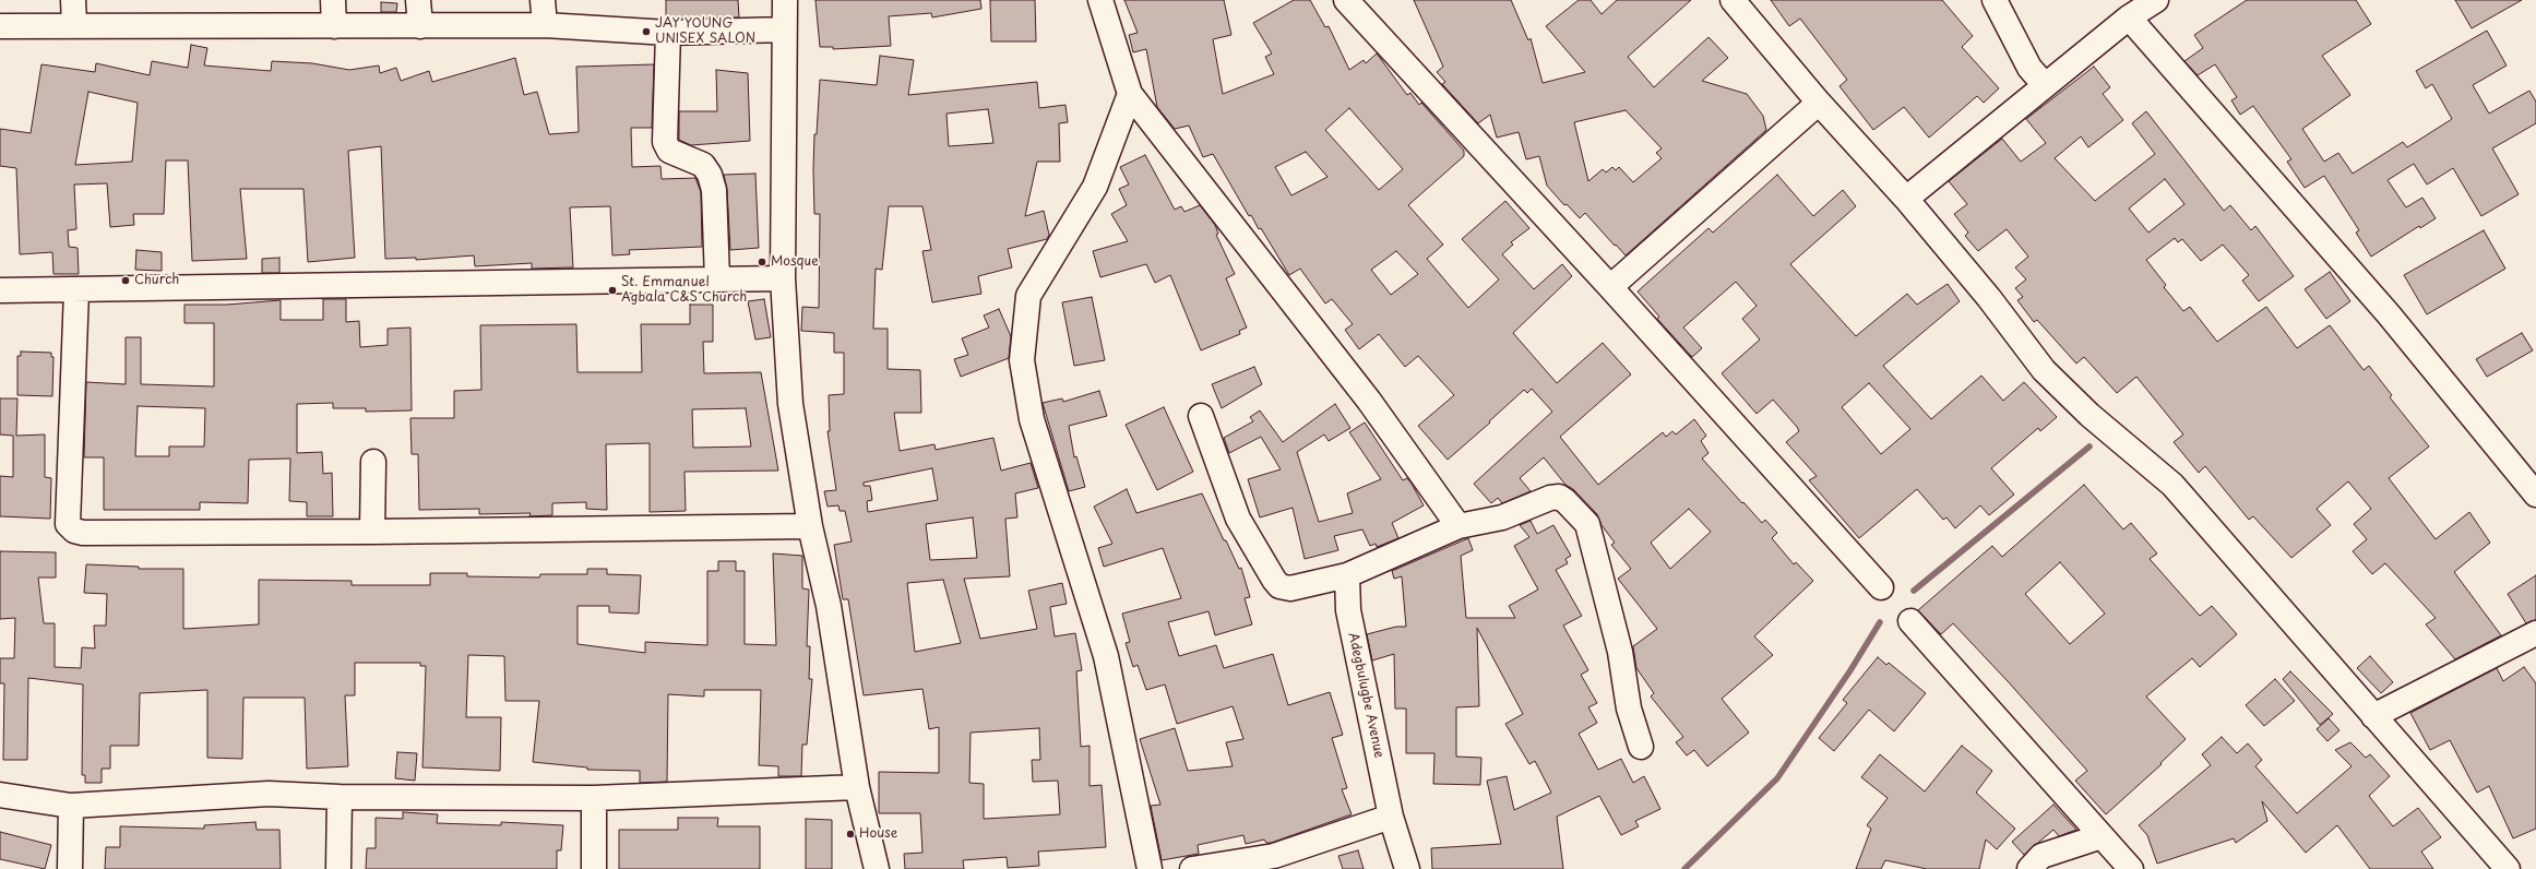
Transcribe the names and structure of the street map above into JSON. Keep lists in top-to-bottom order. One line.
{"streets":{"street":["Adegbulugbe Avenue"]},"places":["JAY YOUNG UNISEX SALON","Mosque","Church","St. Emmanuel Agbala C&S Church","House"]}
